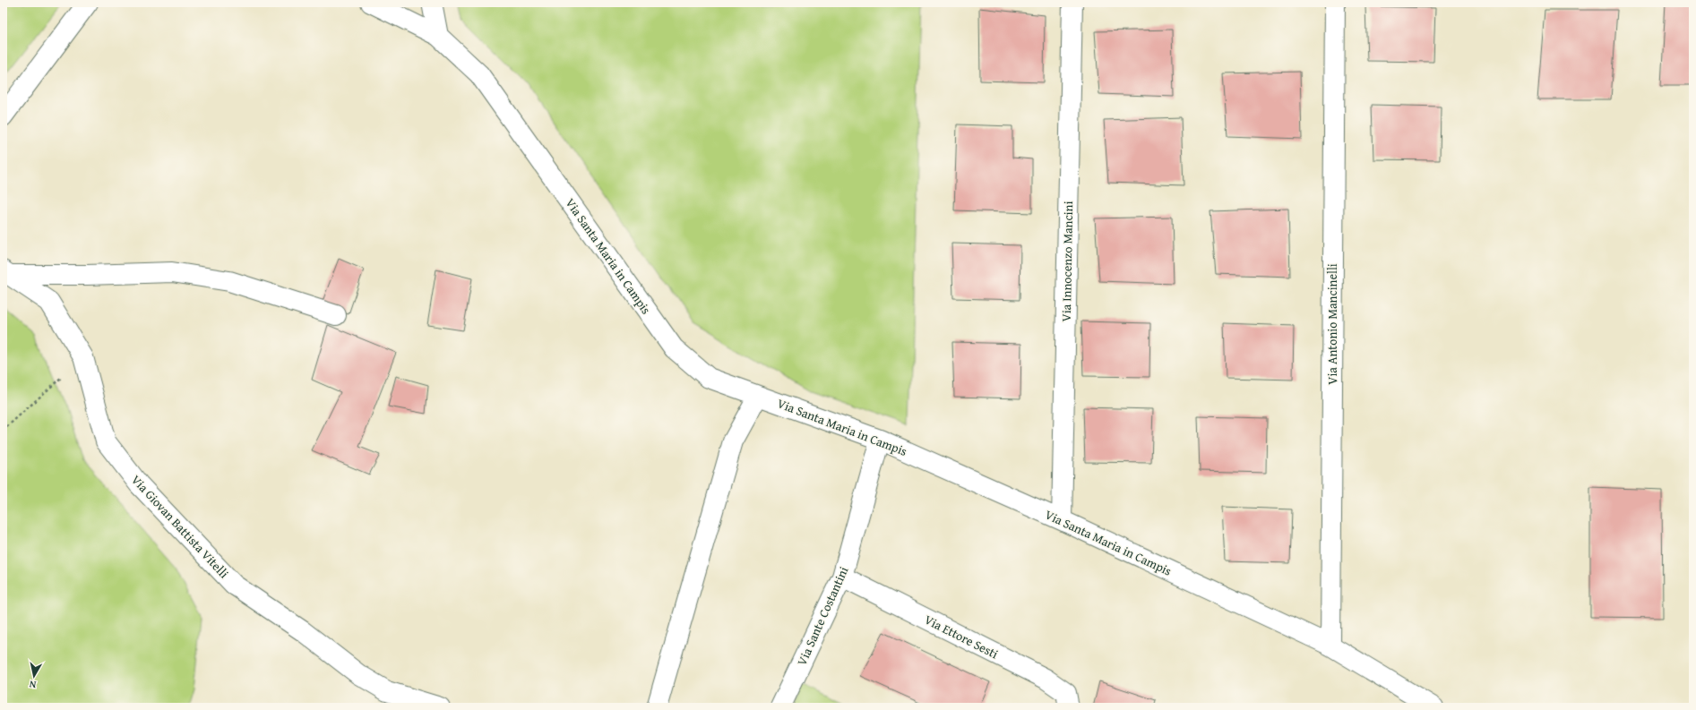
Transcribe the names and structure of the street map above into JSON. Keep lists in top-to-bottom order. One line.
{"streets":{"street":["Via Santa Maria in Campis","Via Innocenzo Mancini","Via Antonio Mancinelli","Via Giovan Battista Vitelli","Via Sante Costantini","Via Ettore Sesti"]},"crossings":[["Via Santa Maria in Campis","Via Innocenzo Mancini"],["Via Santa Maria in Campis","Via Antonio Mancinelli"],["Via Santa Maria in Campis","Via Sante Costantini"],["Via Sante Costantini","Via Ettore Sesti"]],"north":"bottom"}
